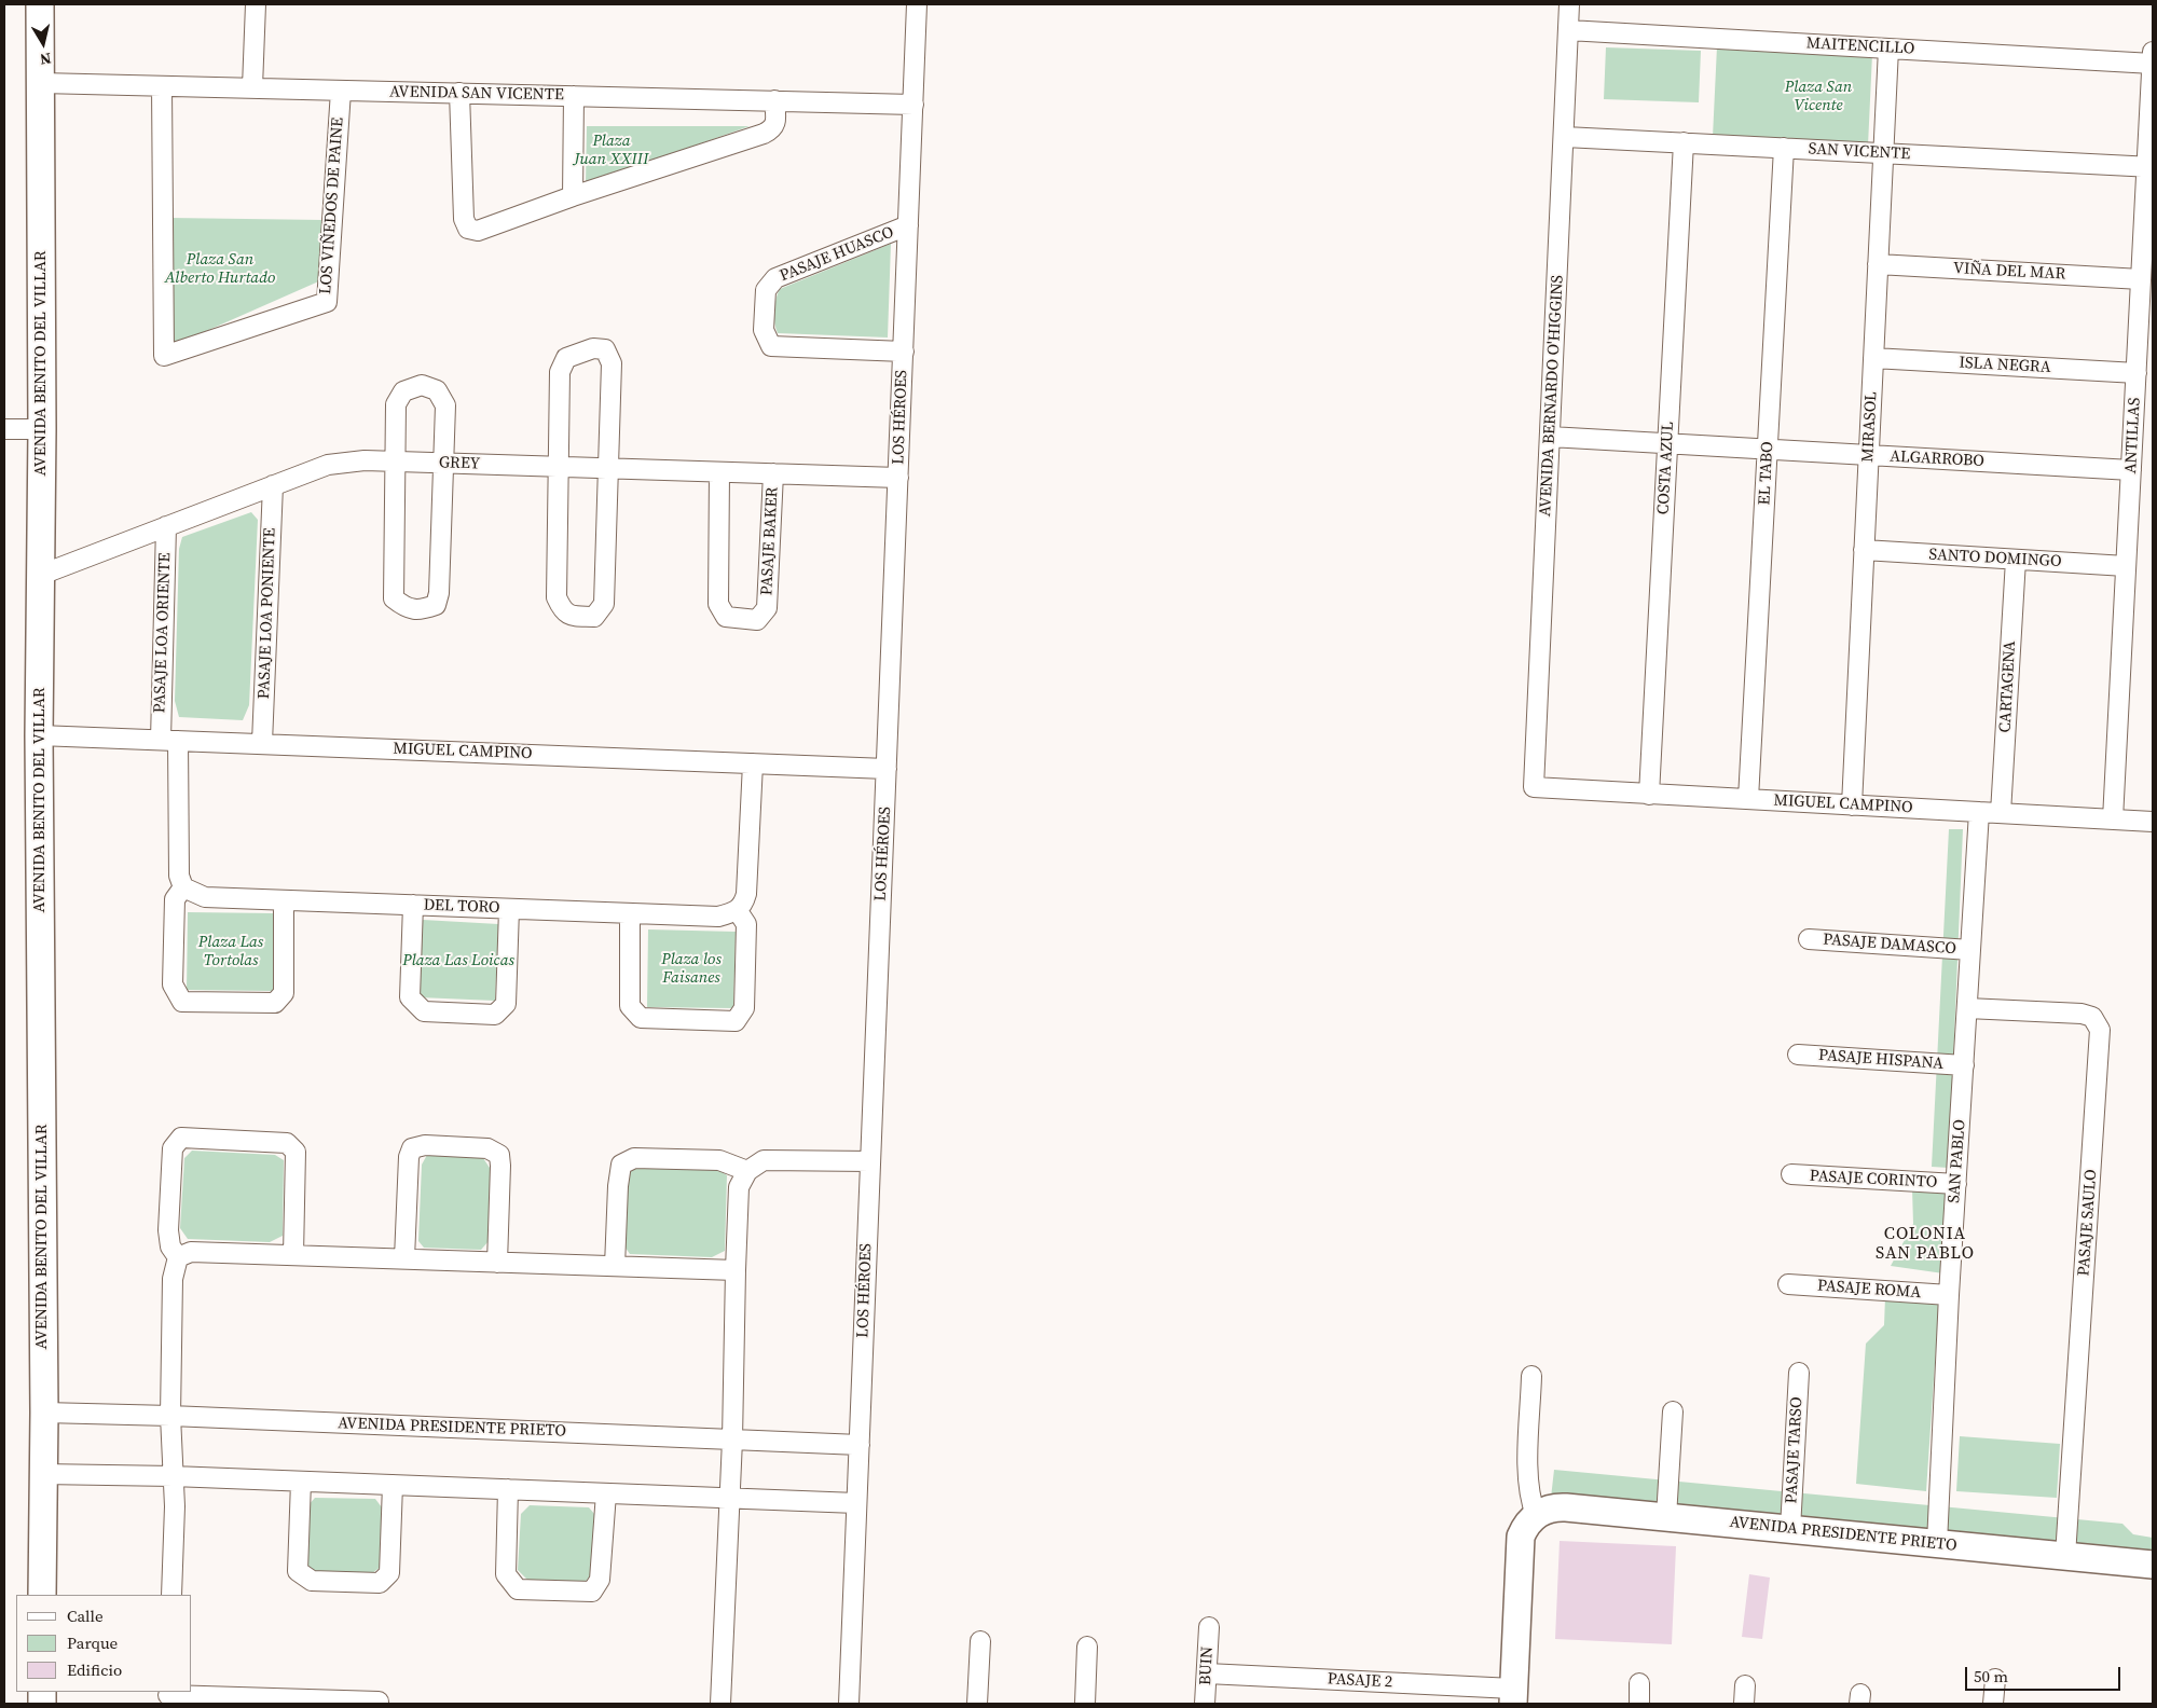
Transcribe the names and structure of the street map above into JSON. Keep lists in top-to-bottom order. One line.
{"streets":{"street":["MAITENCILLO","AVENIDA SAN VICENTE","SAN VICENTE","LOS VIÑEDOS DE PAINE","PASAJE HUASCO","VIÑA DEL MAR","AVENIDA BENITO DEL VILLAR","ISLA NEGRA","AVENIDA BERNARDO O'HIGGINS","LOS HÉROES","MIRASOL","ANTILLAS","ALGARROBO","GREY","COSTA AZUL","EL TABO","PASAJE BAKER","SANTO DOMINGO","PASAJE LOA PONIENTE","PASAJE LOA ORIENTE","CARTAGENA","MIGUEL CAMPINO","DEL TORO","PASAJE DAMASCO","PASAJE HISPANA","SAN PABLO","PASAJE CORINTO","PASAJE SAULO","PASAJE ROMA","AVENIDA PRESIDENTE PRIETO","PASAJE TARSO","BUIN","PASAJE 2"]},"crossings":[["MAITENCILLO","AVENIDA BERNARDO O'HIGGINS"],["MAITENCILLO","MIRASOL"],["MAITENCILLO","ANTILLAS"],["AVENIDA SAN VICENTE","LOS VIÑEDOS DE PAINE"],["AVENIDA SAN VICENTE","AVENIDA BENITO DEL VILLAR"],["AVENIDA SAN VICENTE","LOS HÉROES"],["SAN VICENTE","AVENIDA BERNARDO O'HIGGINS"],["SAN VICENTE","MIRASOL"],["SAN VICENTE","ANTILLAS"],["SAN VICENTE","COSTA AZUL"],["SAN VICENTE","EL TABO"],["PASAJE HUASCO","LOS HÉROES"],["VIÑA DEL MAR","MIRASOL"],["VIÑA DEL MAR","ANTILLAS"],["AVENIDA BENITO DEL VILLAR","GREY"],["AVENIDA BENITO DEL VILLAR","MIGUEL CAMPINO"],["AVENIDA BENITO DEL VILLAR","AVENIDA PRESIDENTE PRIETO"],["ISLA NEGRA","MIRASOL"],["ISLA NEGRA","ANTILLAS"],["AVENIDA BERNARDO O'HIGGINS","ALGARROBO"],["AVENIDA BERNARDO O'HIGGINS","MIGUEL CAMPINO"],["LOS HÉROES","GREY"],["LOS HÉROES","MIGUEL CAMPINO"],["LOS HÉROES","AVENIDA PRESIDENTE PRIETO"],["MIRASOL","ALGARROBO"],["MIRASOL","SANTO DOMINGO"],["MIRASOL","MIGUEL CAMPINO"],["ANTILLAS","ALGARROBO"],["ANTILLAS","SANTO DOMINGO"],["ANTILLAS","MIGUEL CAMPINO"],["ALGARROBO","COSTA AZUL"],["ALGARROBO","EL TABO"],["GREY","PASAJE BAKER"],["GREY","PASAJE LOA PONIENTE"],["GREY","PASAJE LOA ORIENTE"],["COSTA AZUL","MIGUEL CAMPINO"],["EL TABO","MIGUEL CAMPINO"],["SANTO DOMINGO","CARTAGENA"],["PASAJE LOA PONIENTE","MIGUEL CAMPINO"],["PASAJE LOA ORIENTE","MIGUEL CAMPINO"],["CARTAGENA","MIGUEL CAMPINO"],["MIGUEL CAMPINO","SAN PABLO"],["PASAJE DAMASCO","SAN PABLO"],["PASAJE HISPANA","SAN PABLO"],["SAN PABLO","PASAJE CORINTO"],["SAN PABLO","PASAJE SAULO"],["SAN PABLO","PASAJE ROMA"],["SAN PABLO","AVENIDA PRESIDENTE PRIETO"],["PASAJE SAULO","AVENIDA PRESIDENTE PRIETO"],["AVENIDA PRESIDENTE PRIETO","PASAJE TARSO"],["BUIN","PASAJE 2"]],"districts":["COLONIA SAN PABLO"],"parks":["Plaza San Vicente","Plaza Juan XXIII","Plaza San Alberto Hurtado","Plaza Las Tortolas","Plaza los Faisanes","Plaza Las Loicas"],"legend":["Calle","Parque","Edificio"],"scale_bar":"50 m","north":"bottom"}
